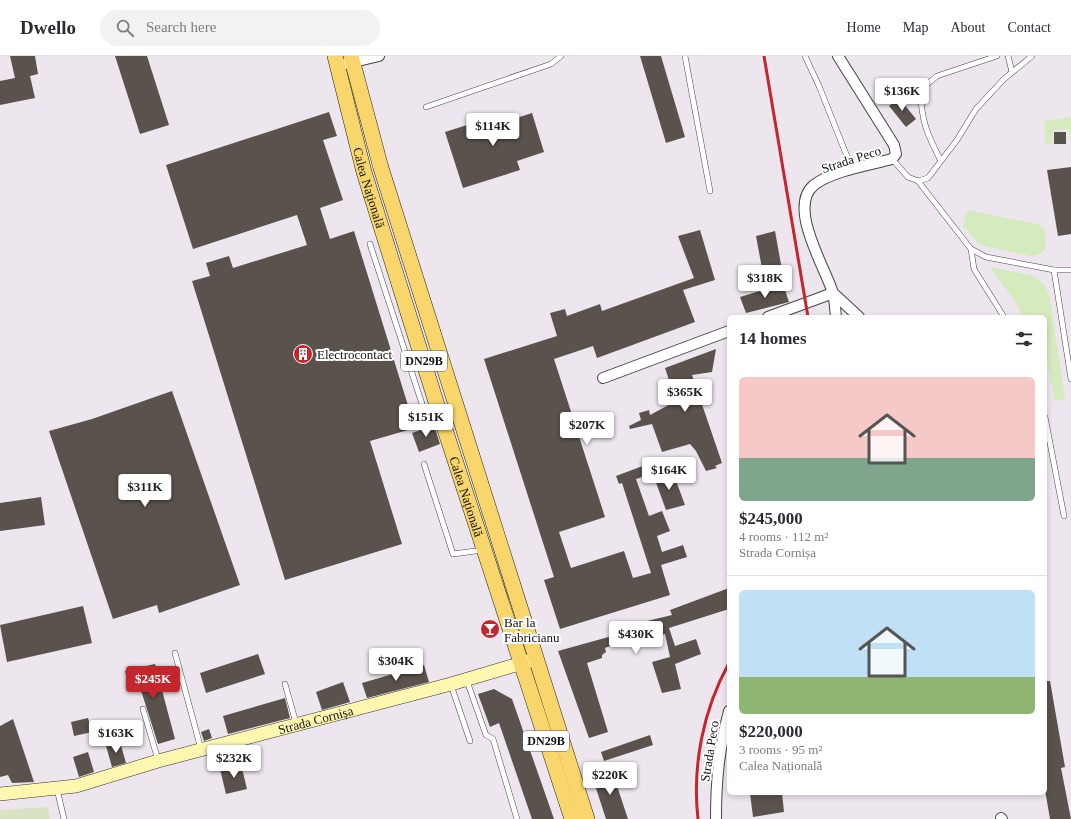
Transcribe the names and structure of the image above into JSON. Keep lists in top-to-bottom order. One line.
{"streets":{"main road":["Calea Națională","DN29B"],"street":["Strada Peco","Strada Cornișa"]},"crossings":[["Calea Națională","Strada Cornișa"]],"places":{"building":["Electrocontact"],"bar":["Bar la Fabricianu"]},"page":{"header":"Dwello","search":"Search here","nav":["Home","Map","About","Contact"],"price":["$136K","$114K","$318K","$365K","$151K","$207K","$164K","$311K","$430K","$304K","$245K","$163K","$232K","$220K"],"heading":"14 homes","list":[{"name":"$245,000","note":"4 rooms · 112 m² · Strada Cornișa"},{"name":"$220,000","note":"3 rooms · 95 m² · Calea Națională"}]}}
